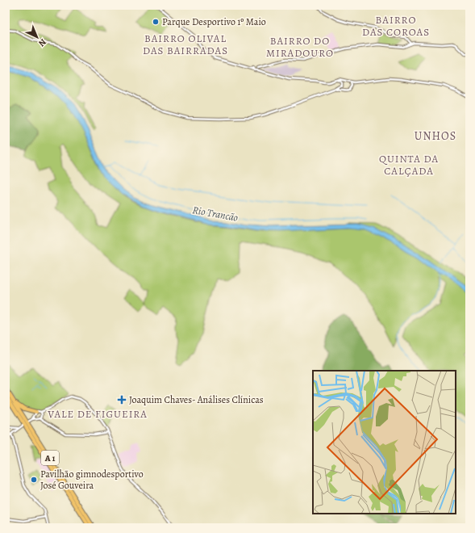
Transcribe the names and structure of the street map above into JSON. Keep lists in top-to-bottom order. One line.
{"streets":{"highway":["A 1"]},"districts":["BAIRRO DAS COROAS","BAIRRO OLIVAL DAS BAIRRADAS","BAIRRO DO MIRADOURO","UNHOS","QUINTA DA CALÇADA","VALE DE FIGUEIRA"],"water":["Rio Trancão"],"places":{"other":["Parque Desportivo 1º Maio","Pavilhão gimnodesportivo José Gouveira"],"health":["Joaquim Chaves- Análises Clínicas"]},"north":"bottom right"}
